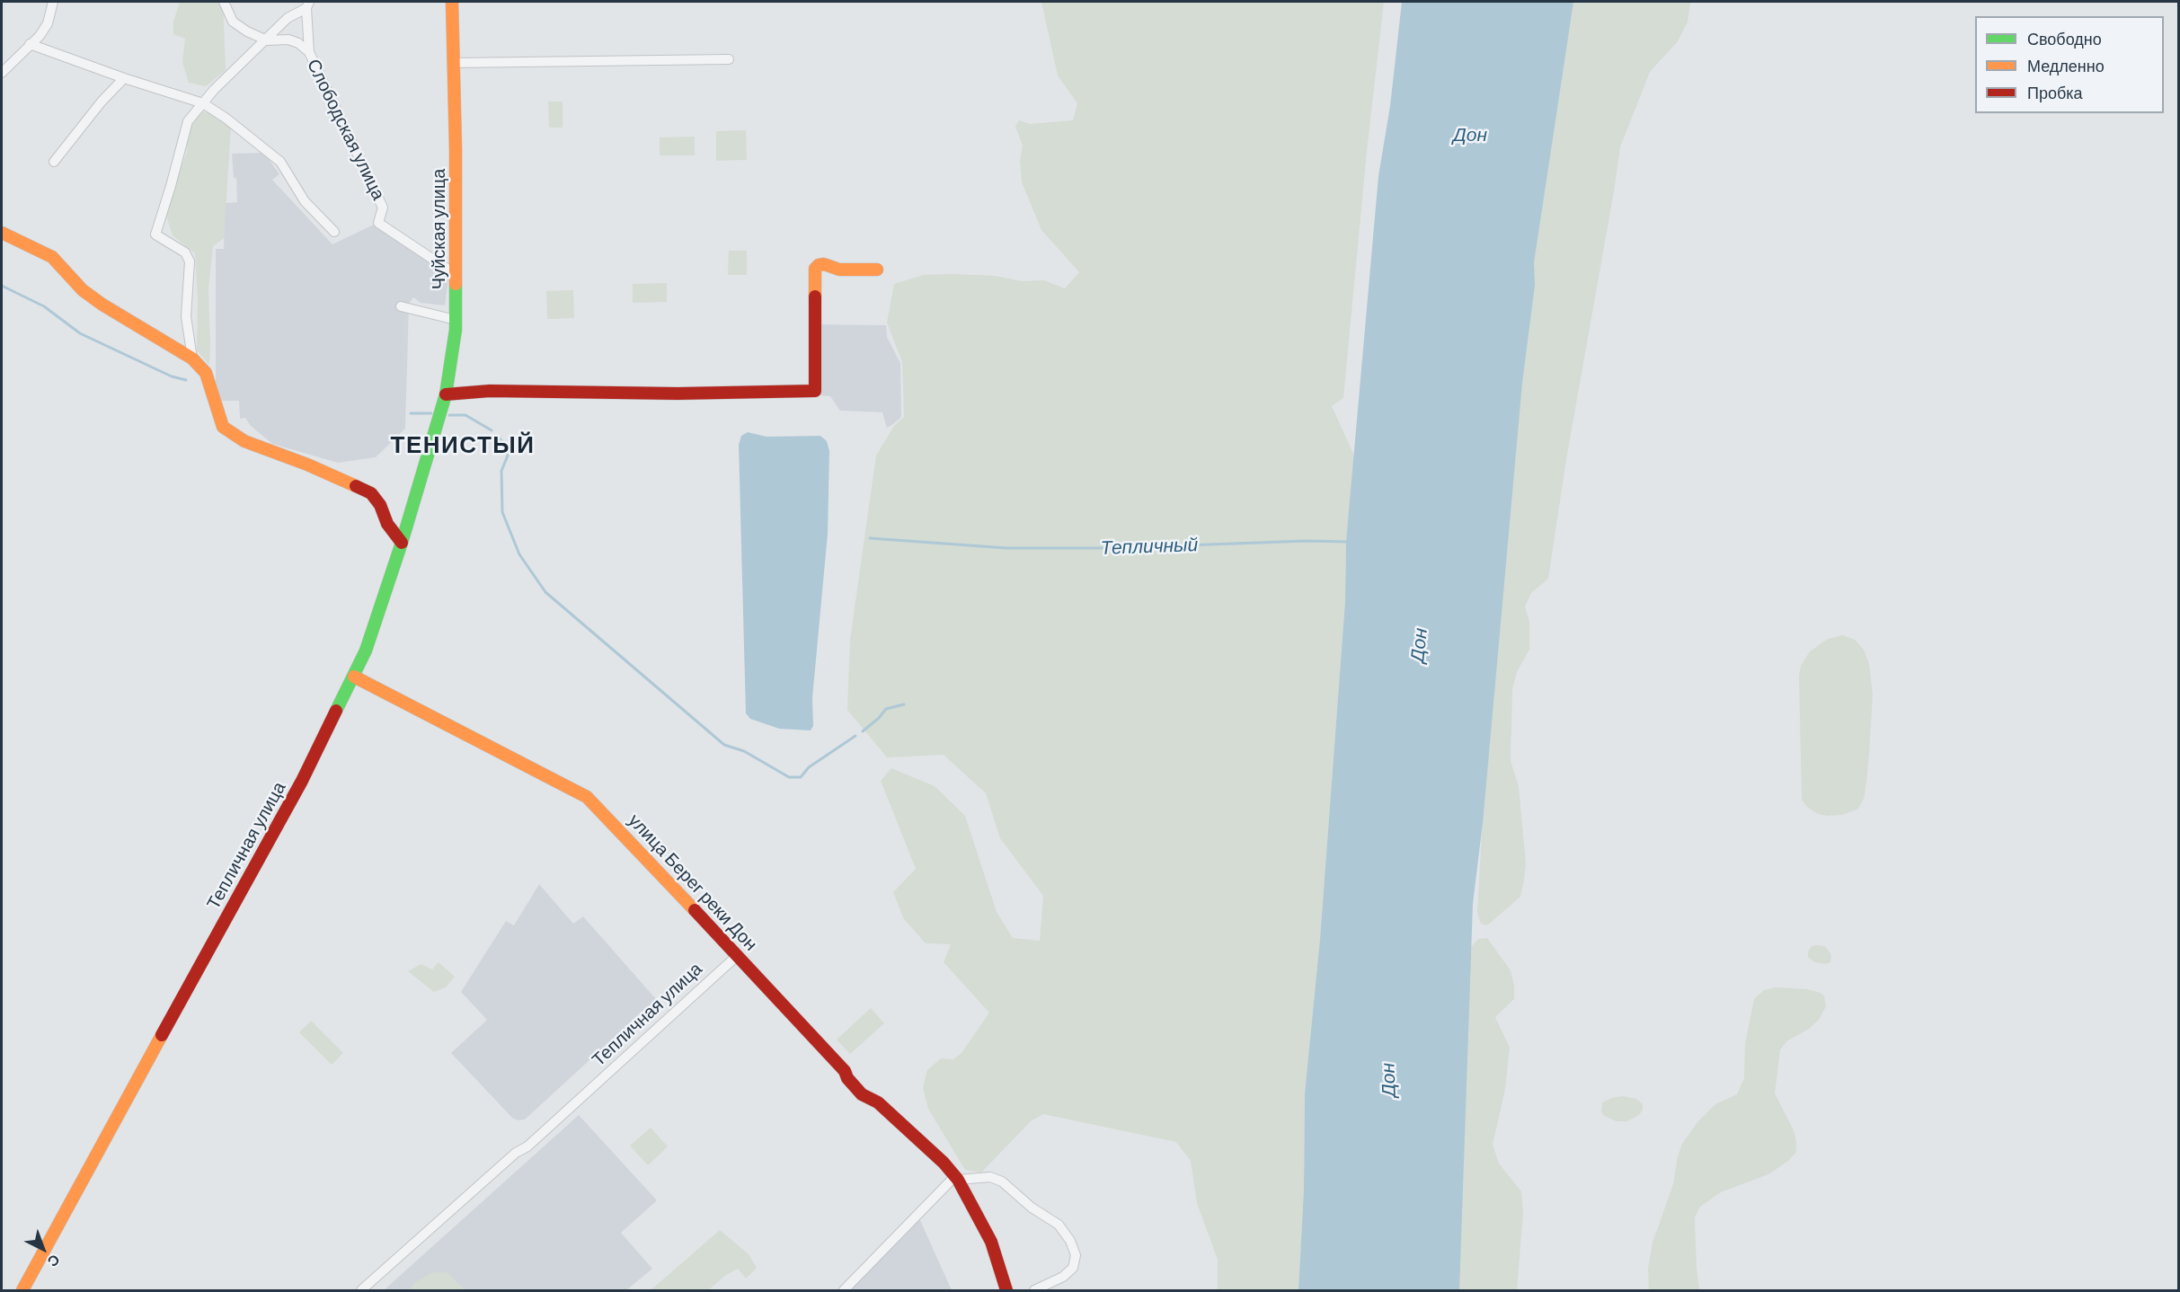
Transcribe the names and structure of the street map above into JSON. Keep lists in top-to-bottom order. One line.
{"streets":{"street":["Слободская улица","Чуйская улица","Тепличная улица","улица Берег реки Дон"]},"crossings":[["Слободская улица","Чуйская улица"],["Чуйская улица","Тепличная улица"],["Тепличная улица","улица Берег реки Дон"]],"districts":["ТЕНИСТЫЙ"],"water":["Дон","Тепличный"],"legend":["Свободно","Медленно","Пробка"],"north":"bottom right"}
